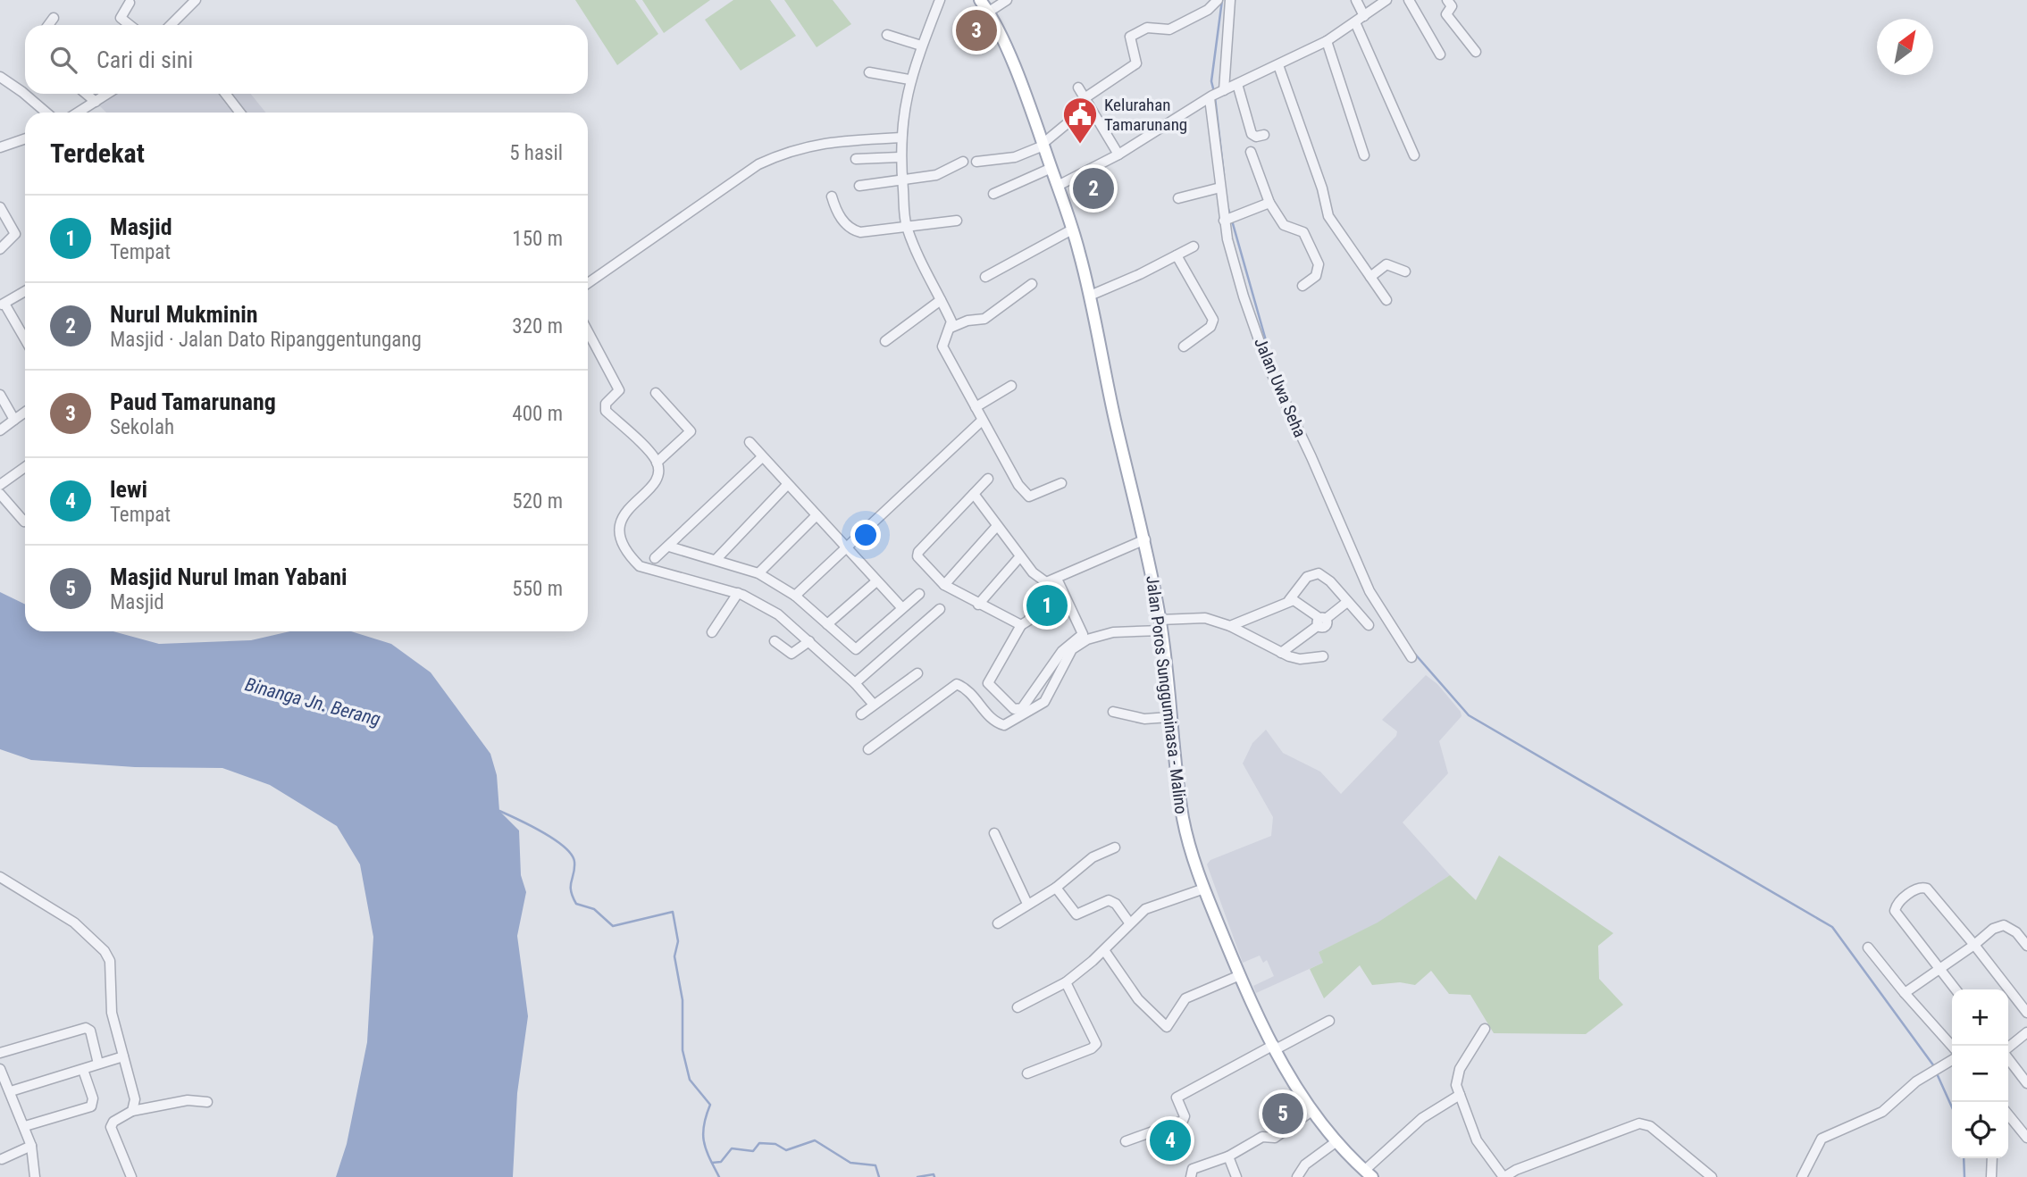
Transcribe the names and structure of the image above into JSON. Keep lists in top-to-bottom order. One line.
{"streets":{"main road":["Jalan Poros Sungguminasa - Malino"],"street":["Jalan Uwa Seha"]},"water":["Binanga Jn. Berang"],"places":{"public building":["Kelurahan Tamarunang"]},"north":"top right","page":{"pins":["3","2","1","5","4"],"search":"Cari di sini","heading":["Terdekat","5 hasil"],"list":[{"mark":"1","name":"Masjid","note":"Tempat","value":"150 m"},{"mark":"2","name":"Nurul Mukminin","note":"Masjid · Jalan Dato Ripanggentungang","value":"320 m"},{"mark":"3","name":"Paud Tamarunang","note":"Sekolah","value":"400 m"},{"mark":"4","name":"lewi","note":"Tempat","value":"520 m"},{"mark":"5","name":"Masjid Nurul Iman Yabani","note":"Masjid","value":"550 m"}],"map_buttons":["+","−"]}}
